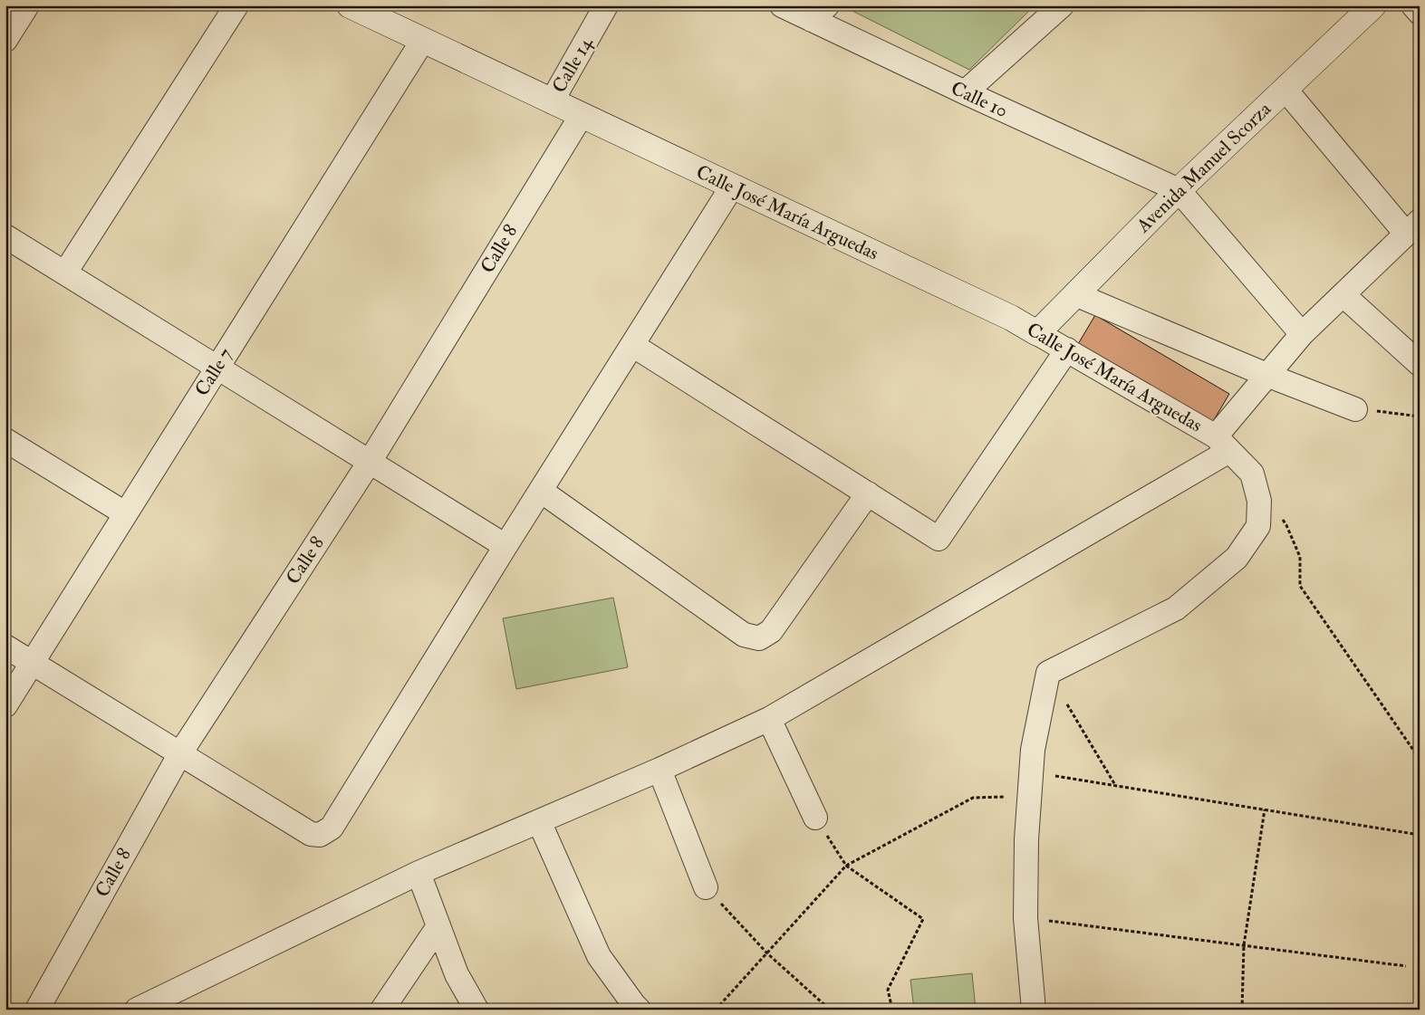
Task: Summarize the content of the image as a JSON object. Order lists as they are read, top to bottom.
{
  "streets": {
    "street": [
      "Calle 14",
      "Calle 10",
      "Avenida Manuel Scorza",
      "Calle José María Arguedas",
      "Calle 8",
      "Calle 7"
    ]
  },
  "crossings": [
    ["Calle 14", "Calle José María Arguedas"],
    ["Calle 10", "Avenida Manuel Scorza"],
    ["Avenida Manuel Scorza", "Calle José María Arguedas"],
    ["Calle José María Arguedas", "Calle 8"],
    ["Calle José María Arguedas", "Calle 7"]
  ]
}
